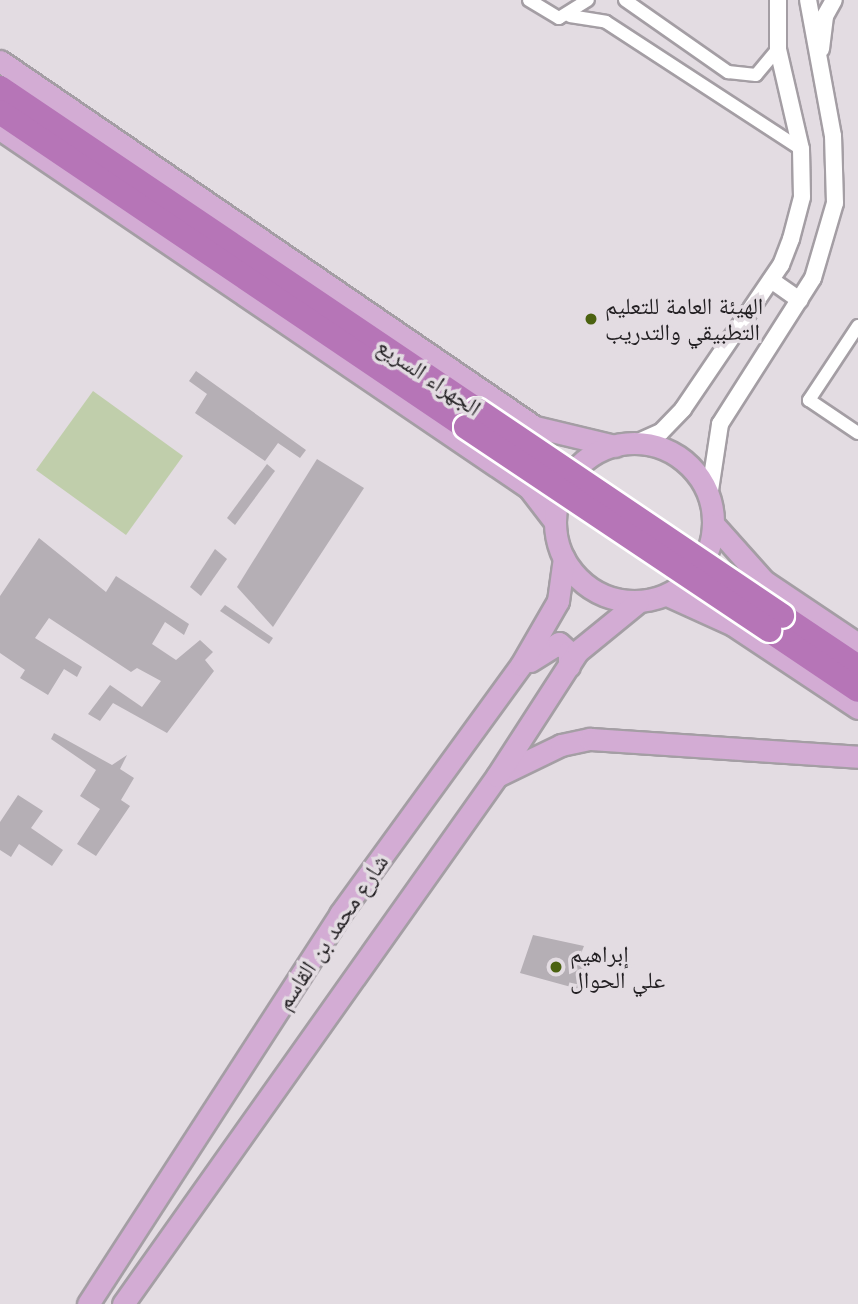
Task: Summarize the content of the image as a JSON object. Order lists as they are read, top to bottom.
{
  "streets": {
    "highway": ["الجهراء السريع"],
    "main road": ["شارع محمد بن القاسم"]
  },
  "crossings": [
    ["الجهراء السريع", "شارع محمد بن القاسم"]
  ],
  "places": ["الهيئة العامة للتعليم التطبيقي والتدريب", "إبراهيم علي الحوال"]
}
